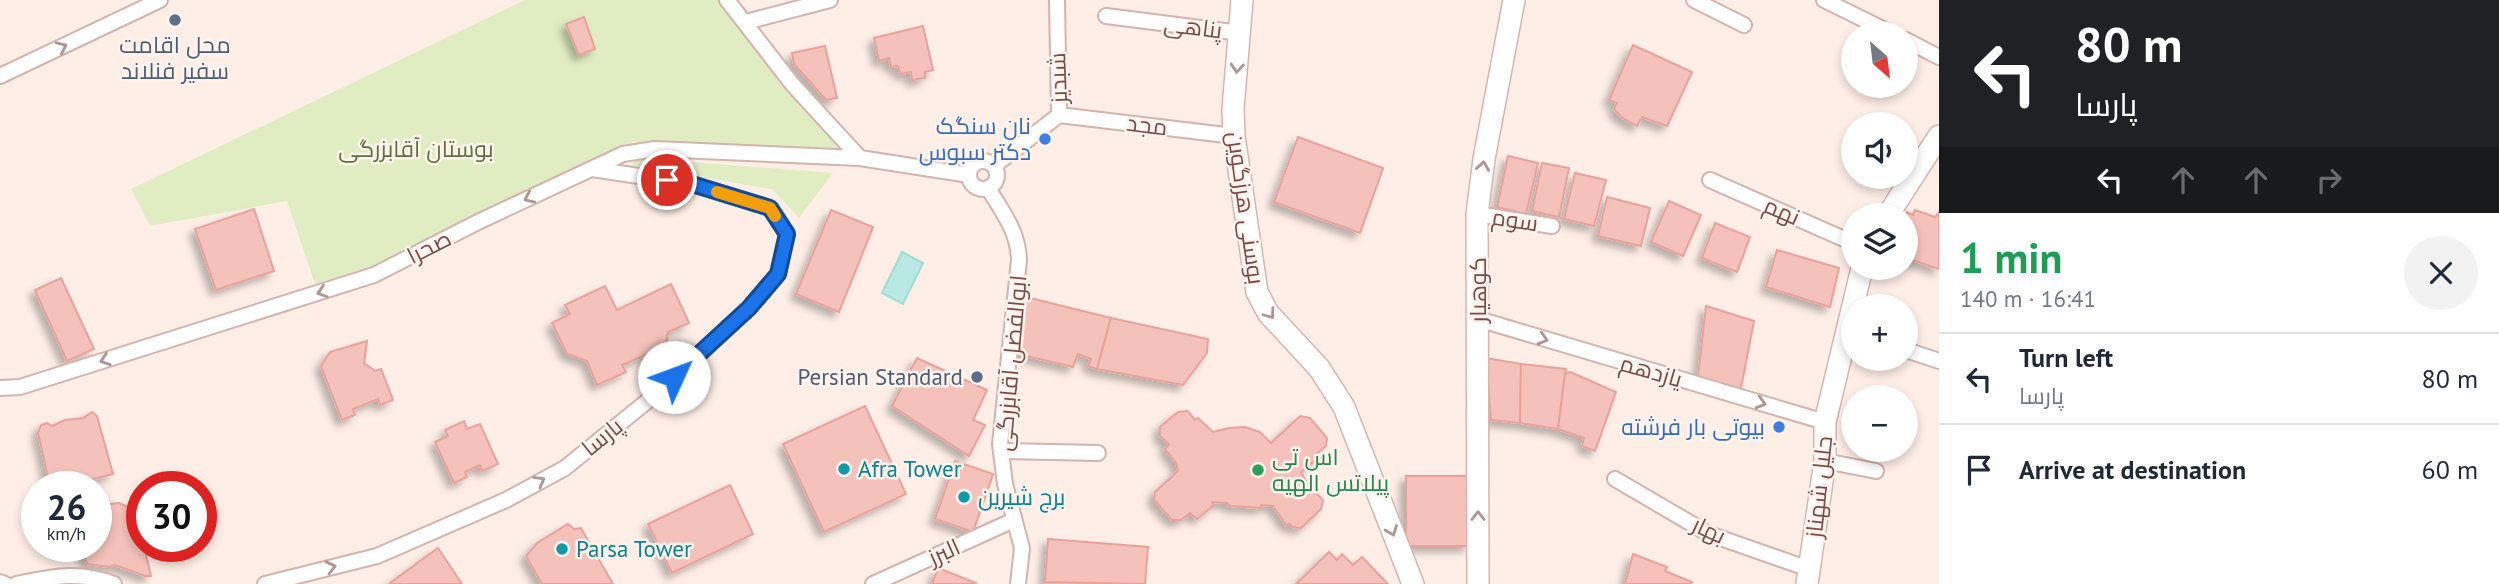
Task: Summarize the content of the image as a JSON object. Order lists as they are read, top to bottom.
{
  "streets": {
    "street": [
      "پناهی",
      "شبدیز",
      "مجد",
      "بوسنی هرزگوین",
      "نهم",
      "سوم",
      "صحرا",
      "کوهیار",
      "ابوالفضل آقابزرگی",
      "یازدهم",
      "پارسا",
      "جلیل شهناز",
      "بهار",
      "البرز"
    ]
  },
  "crossings": [
    ["پناهی", "بوسنی هرزگوین"],
    ["شبدیز", "مجد"],
    ["شبدیز", "ابوالفضل آقابزرگی"],
    ["مجد", "بوسنی هرزگوین"],
    ["سوم", "کوهیار"],
    ["صحرا", "پارسا"],
    ["کوهیار", "یازدهم"],
    ["ابوالفضل آقابزرگی", "البرز"],
    ["یازدهم", "جلیل شهناز"],
    ["جلیل شهناز", "بهار"]
  ],
  "one_way": [
    "بوسنی هرزگوین",
    "صحرا",
    "کوهیار",
    "یازدهم"
  ],
  "parks": ["بوستان آقابزرگی"],
  "places": [
    "محل اقامت سفیر فنلاند",
    "نان سنگک دکتر سبوس",
    "Persian Standard",
    "بیوتی بار فرشته",
    "Afra Tower",
    "اس تی پیلاتس الهیه",
    "برج شیرین",
    "Parsa Tower"
  ],
  "north": "bottom right",
  "page": {
    "turn": ["80 m", "پارسا"],
    "map_buttons": ["+", "−"],
    "heading": ["1 min", "140 m · 16:41"],
    "list": [
      {
        "name": "Turn left",
        "note": "پارسا",
        "value": "80 m"
      },
      {
        "name": "Arrive at destination",
        "value": "60 m"
      }
    ],
    "speed": "26 km/h",
    "limit": "30"
  }
}
